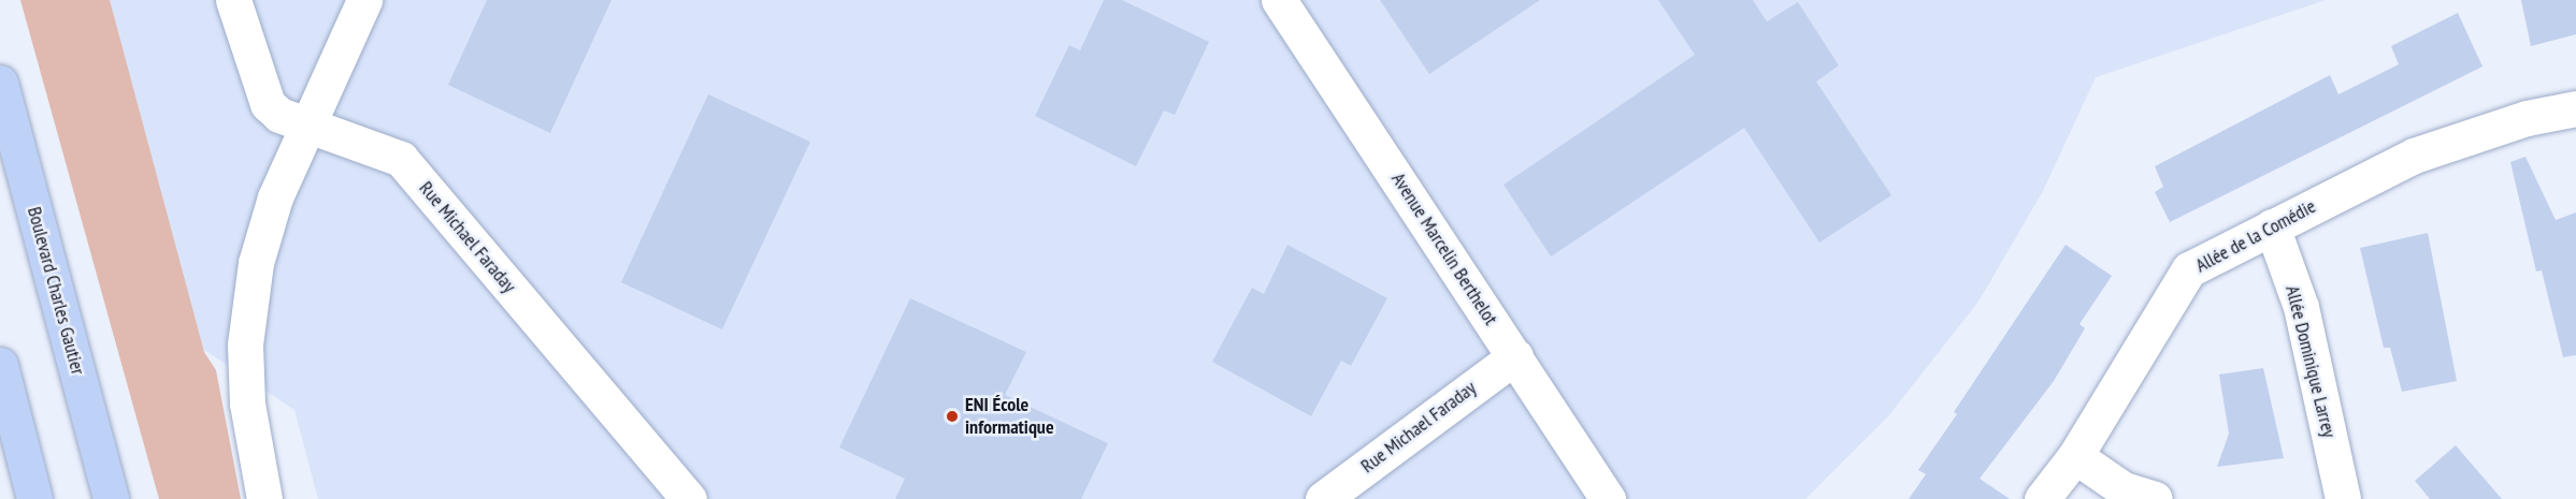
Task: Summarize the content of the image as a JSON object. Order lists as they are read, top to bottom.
{
  "streets": {
    "main road": ["Boulevard Charles Gautier"],
    "street": [
      "Allée de la Comédie",
      "Rue Michael Faraday",
      "Avenue Marcelin Berthelot",
      "Allée Dominique Larrey"
    ]
  },
  "crossings": [
    ["Allée de la Comédie", "Allée Dominique Larrey"],
    ["Rue Michael Faraday", "Avenue Marcelin Berthelot"]
  ],
  "places": ["ENI École informatique"]
}
